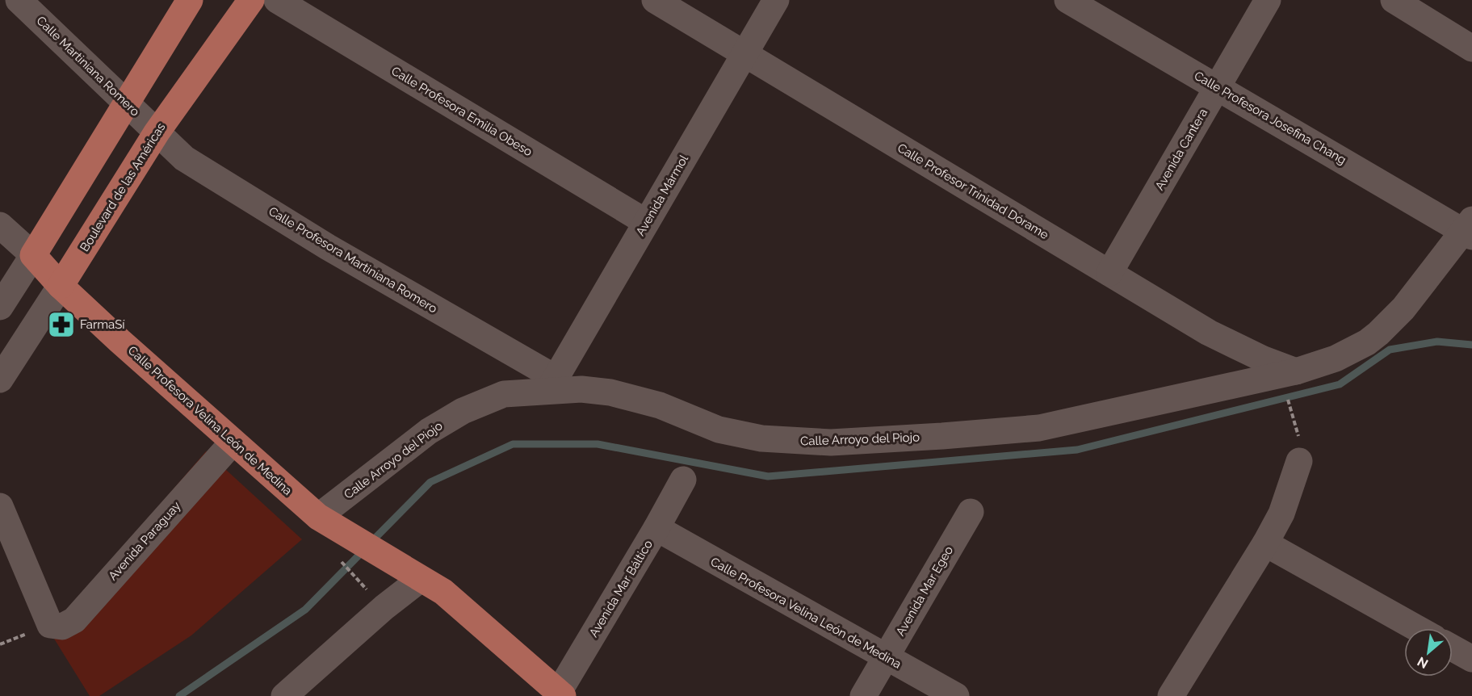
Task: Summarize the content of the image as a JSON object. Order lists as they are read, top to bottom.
{
  "streets": {
    "main road": ["Boulevard de las Américas", "Calle Profesora Velina León de Medina"],
    "street": [
      "Calle Martiniana Romero",
      "Calle Profesora Emilia Obeso",
      "Calle Profesora Josefina Chang",
      "Avenida Cantera",
      "Calle Profesor Trinidad Dórame",
      "Avenida Mármol",
      "Calle Profesora Martiniana Romero",
      "Calle Arroyo del Piojo",
      "Avenida Paraguay",
      "Avenida Mar Báltico",
      "Avenida Mar Egeo"
    ]
  },
  "crossings": [
    ["Calle Martiniana Romero", "Boulevard de las Américas"],
    ["Calle Martiniana Romero", "Calle Profesora Martiniana Romero"],
    ["Calle Profesora Emilia Obeso", "Avenida Mármol"],
    ["Calle Profesora Josefina Chang", "Avenida Cantera"],
    ["Calle Profesora Josefina Chang", "Calle Arroyo del Piojo"],
    ["Avenida Cantera", "Calle Profesor Trinidad Dórame"],
    ["Boulevard de las Américas", "Calle Profesora Martiniana Romero"],
    ["Boulevard de las Américas", "Calle Profesora Velina León de Medina"],
    ["Calle Profesor Trinidad Dórame", "Avenida Mármol"],
    ["Calle Profesor Trinidad Dórame", "Calle Arroyo del Piojo"],
    ["Avenida Mármol", "Calle Profesora Martiniana Romero"],
    ["Avenida Mármol", "Calle Arroyo del Piojo"],
    ["Calle Profesora Martiniana Romero", "Calle Arroyo del Piojo"],
    ["Calle Profesora Velina León de Medina", "Calle Arroyo del Piojo"],
    ["Calle Profesora Velina León de Medina", "Avenida Paraguay"],
    ["Calle Profesora Velina León de Medina", "Avenida Mar Báltico"],
    ["Calle Profesora Velina León de Medina", "Avenida Mar Egeo"]
  ],
  "places": {
    "pharmacy": ["FarmaSí"]
  },
  "north": "bottom left"
}
